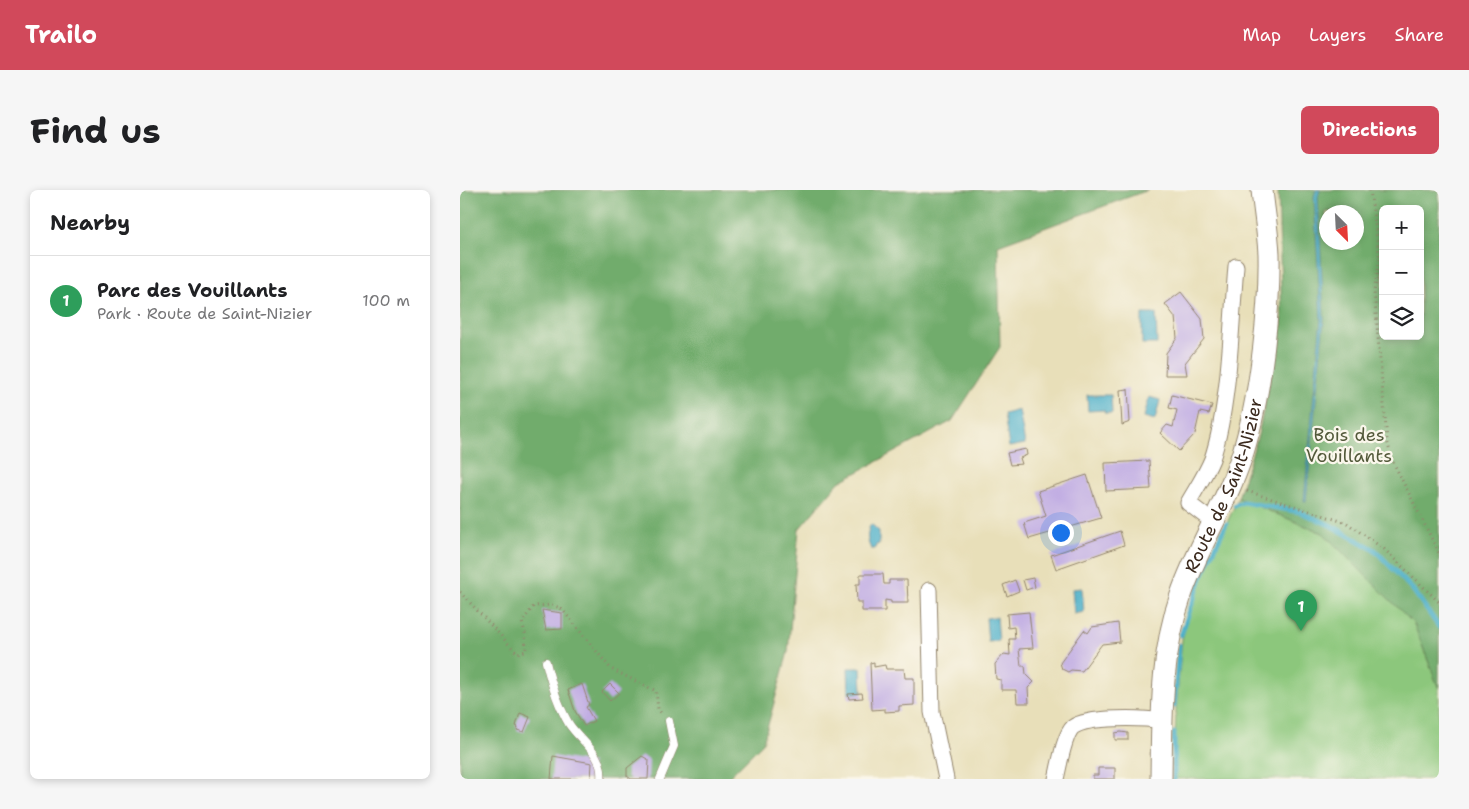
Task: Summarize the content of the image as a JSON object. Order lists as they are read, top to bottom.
{
  "streets": {
    "main road": ["Route de Saint-Nizier"]
  },
  "parks": ["Bois des Vouillants"],
  "north": "bottom right",
  "page": {
    "header": "Trailo",
    "nav": ["Map", "Layers", "Share"],
    "buttons": "Directions",
    "title": "Find us",
    "heading": "Nearby",
    "map_buttons": ["+", "−"],
    "list": [
      {
        "mark": "1",
        "name": "Parc des Vouillants",
        "note": "Park · Route de Saint-Nizier",
        "value": "100 m"
      }
    ],
    "pins": "1"
  }
}
